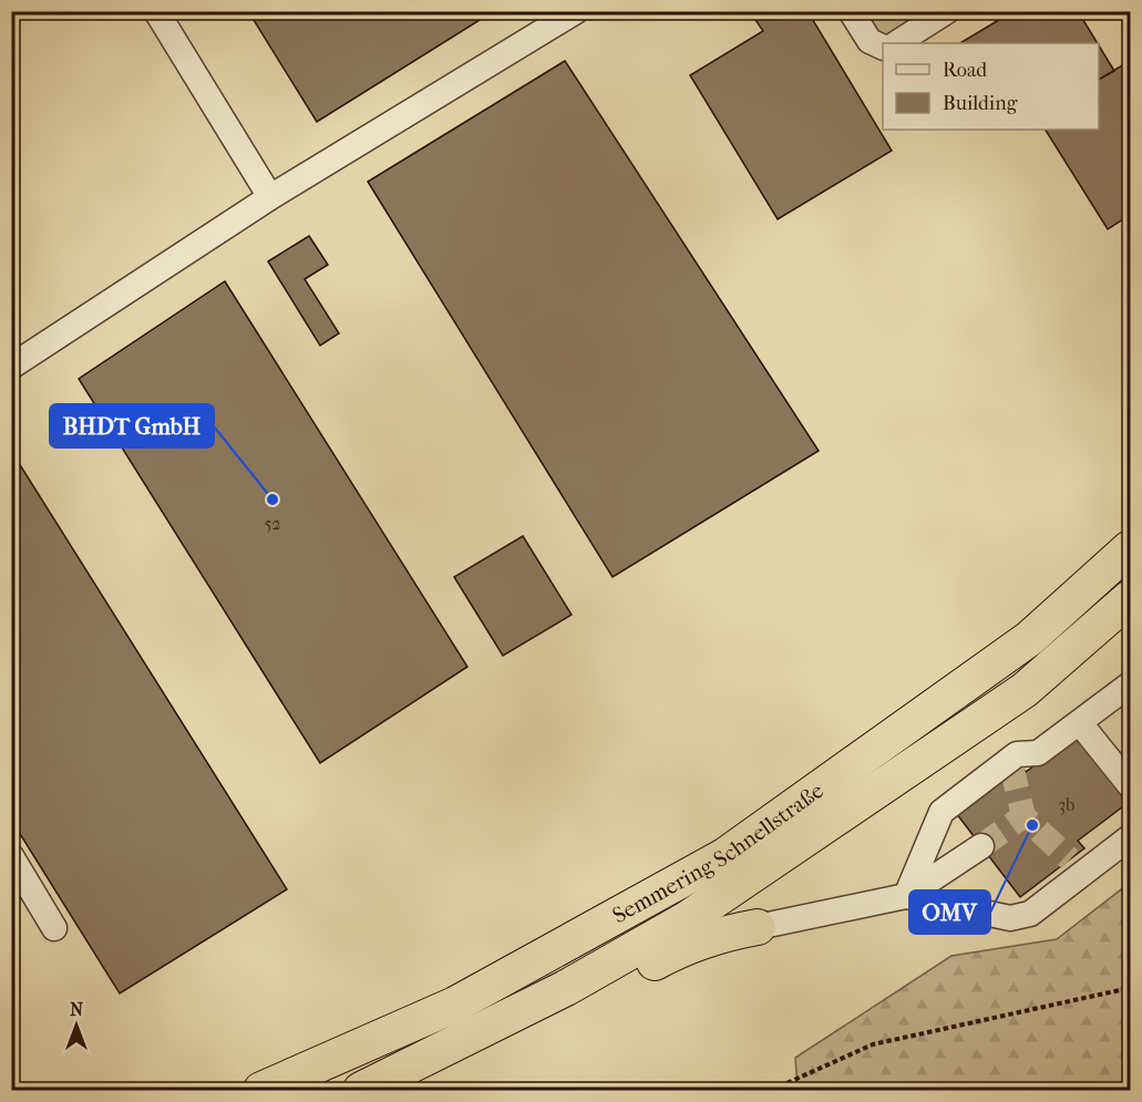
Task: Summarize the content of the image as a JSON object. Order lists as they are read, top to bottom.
{
  "streets": {
    "highway": ["Semmering Schnellstraße"]
  },
  "places": ["BHDT GmbH", "OMV"],
  "house_numbers": ["52", "3b"],
  "legend": ["Road", "Building"],
  "north": "top"
}
